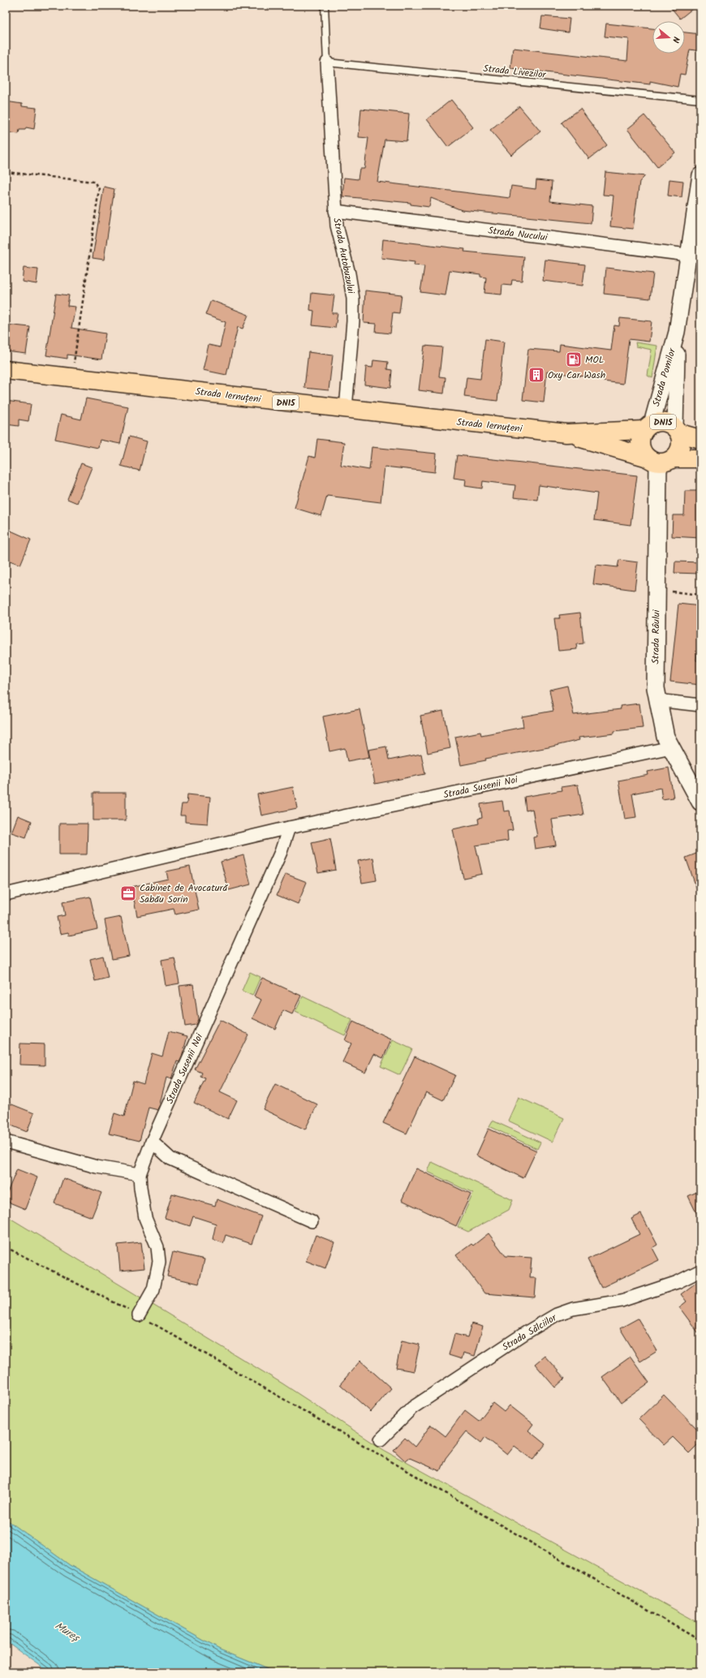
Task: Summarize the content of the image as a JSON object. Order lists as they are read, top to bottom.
{
  "streets": {
    "main road": ["Strada Iernuțeni", "DN15", "Strada Râului"],
    "street": [
      "Strada Nucului",
      "Strada Autobuzului",
      "Strada Pomilor",
      "Strada Susenii Noi",
      "Strada Sălciilor"
    ],
    "lane": ["Strada Livezilor"]
  },
  "crossings": [
    ["Strada Livezilor", "Strada Autobuzului"],
    ["Strada Nucului", "Strada Autobuzului"],
    ["Strada Nucului", "Strada Pomilor"],
    ["Strada Autobuzului", "Strada Iernuțeni"],
    ["Strada Pomilor", "Strada Iernuțeni"],
    ["Strada Pomilor", "DN15"],
    ["Strada Pomilor", "Strada Râului"],
    ["Strada Iernuțeni", "DN15"],
    ["Strada Iernuțeni", "Strada Râului"],
    ["DN15", "Strada Râului"],
    ["Strada Râului", "Strada Susenii Noi"]
  ],
  "water": ["Mureș"],
  "places": {
    "fuel station": ["MOL"],
    "building": ["Oxy Car Wash"],
    "office": ["Cabinet de Avocatură Sabău Sorin"]
  },
  "north": "right"
}
